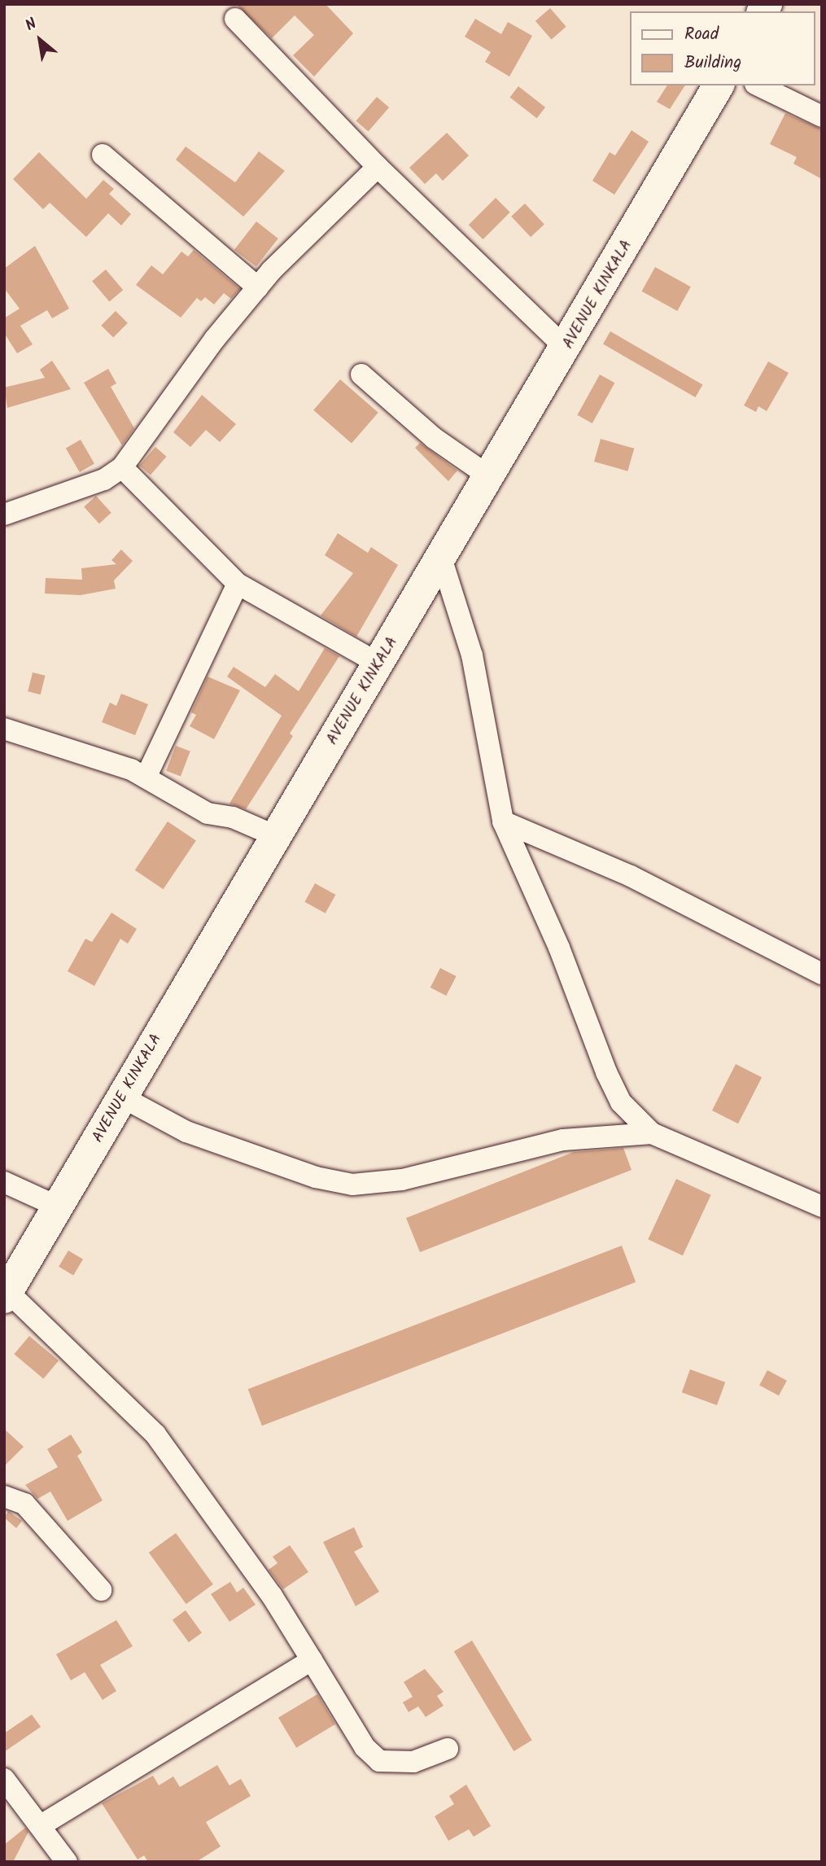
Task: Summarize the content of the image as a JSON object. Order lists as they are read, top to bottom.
{
  "streets": {
    "main road": ["AVENUE KINKALA"]
  },
  "legend": ["Road", "Building"],
  "north": "top left"
}
